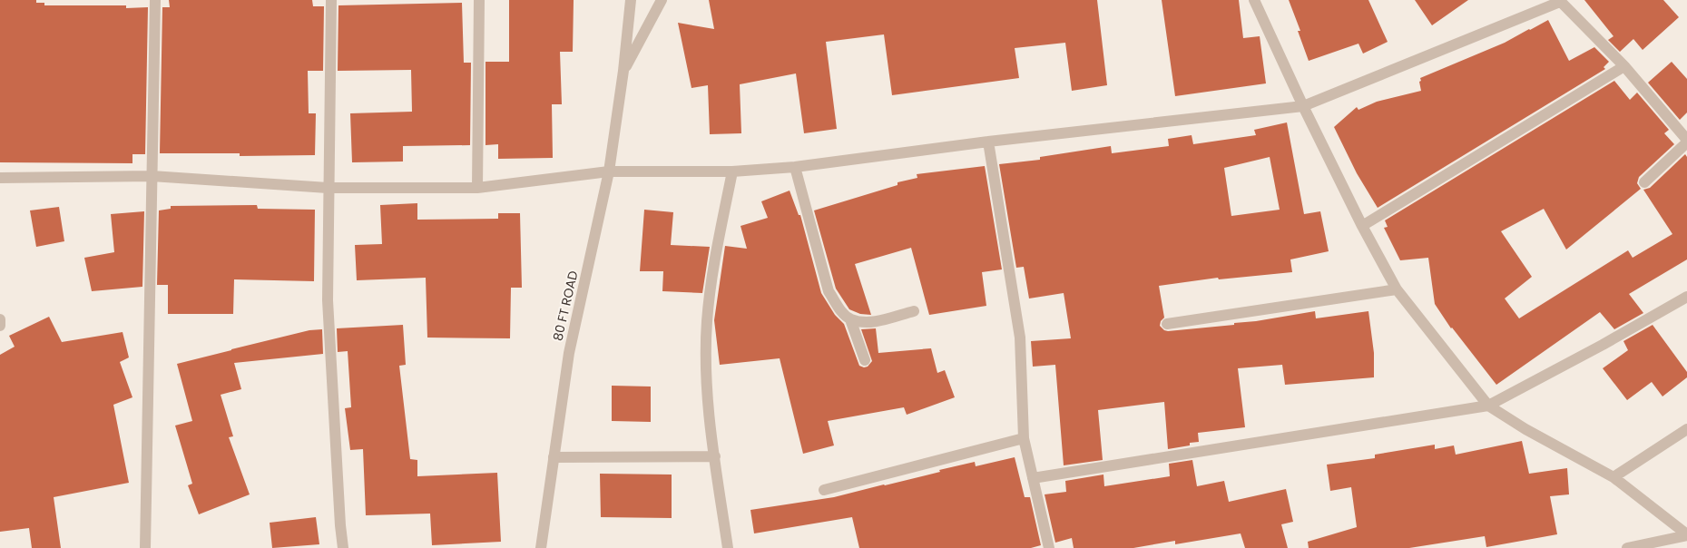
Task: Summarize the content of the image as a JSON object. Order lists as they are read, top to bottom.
{
  "streets": {
    "street": ["80 FT ROAD"]
  }
}
